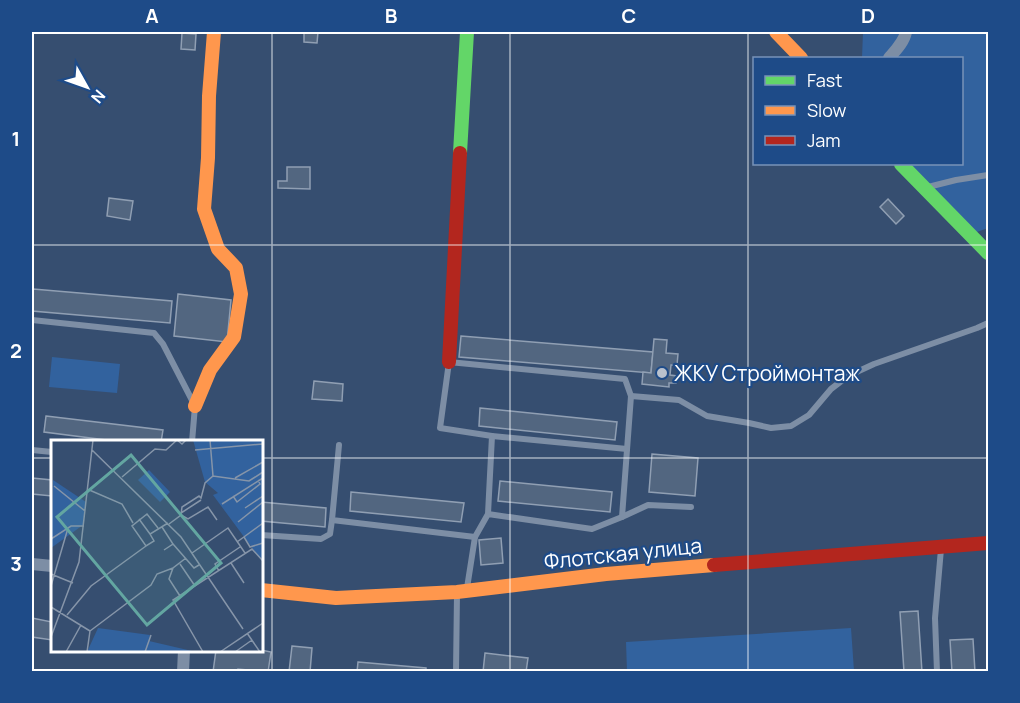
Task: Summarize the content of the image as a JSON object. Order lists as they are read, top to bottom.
{
  "streets": {
    "street": ["Флотская улица"]
  },
  "places": ["ЖКУ Строймонтаж"],
  "legend": ["Fast", "Slow", "Jam"],
  "north": "bottom right",
  "grid": {
    "columns": [
      "A",
      "B",
      "C",
      "D"
    ],
    "rows": ["1", "2", "3"]
  }
}
